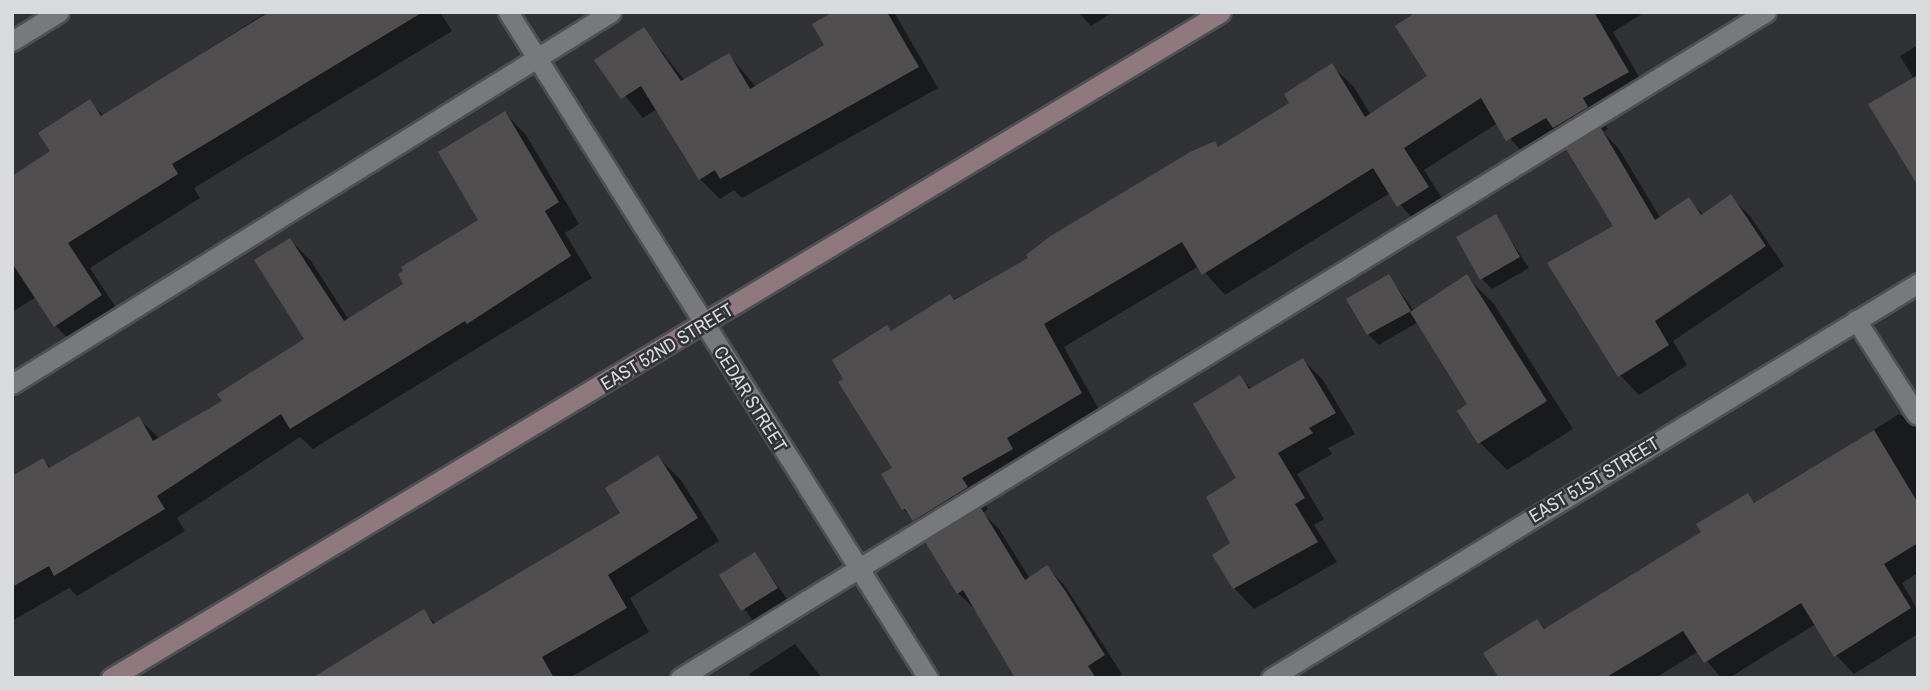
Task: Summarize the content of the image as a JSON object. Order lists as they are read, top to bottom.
{
  "streets": {
    "main road": ["EAST 52ND STREET"],
    "street": ["CEDAR STREET", "EAST 51ST STREET"]
  },
  "crossings": [
    ["EAST 52ND STREET", "CEDAR STREET"]
  ]
}
